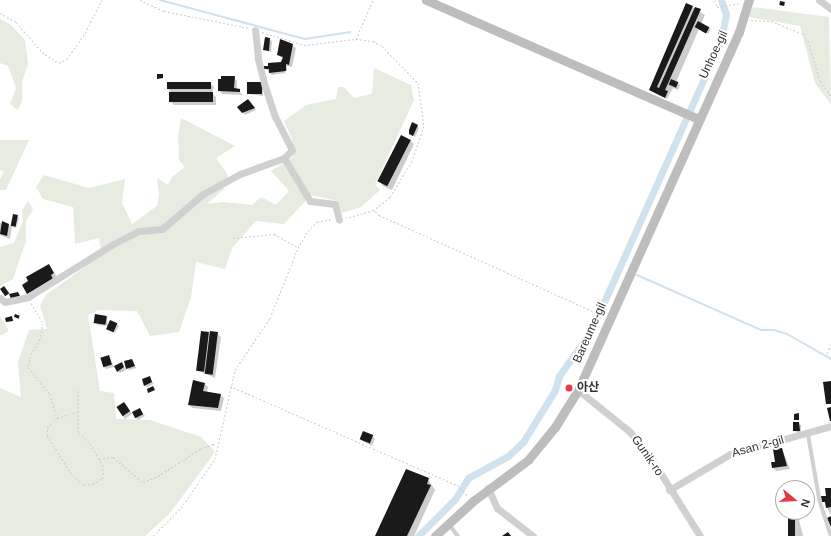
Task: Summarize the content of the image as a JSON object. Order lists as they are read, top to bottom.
{
  "streets": {
    "street": [
      "Unhoe-gil",
      "Bareume-gil",
      "Asan 2-gil",
      "Gunik-ro"
    ]
  },
  "crossings": [
    ["Unhoe-gil", "Bareume-gil"],
    ["Bareume-gil", "Gunik-ro"],
    ["Asan 2-gil", "Gunik-ro"]
  ],
  "places": ["아산"],
  "north": "right"
}
